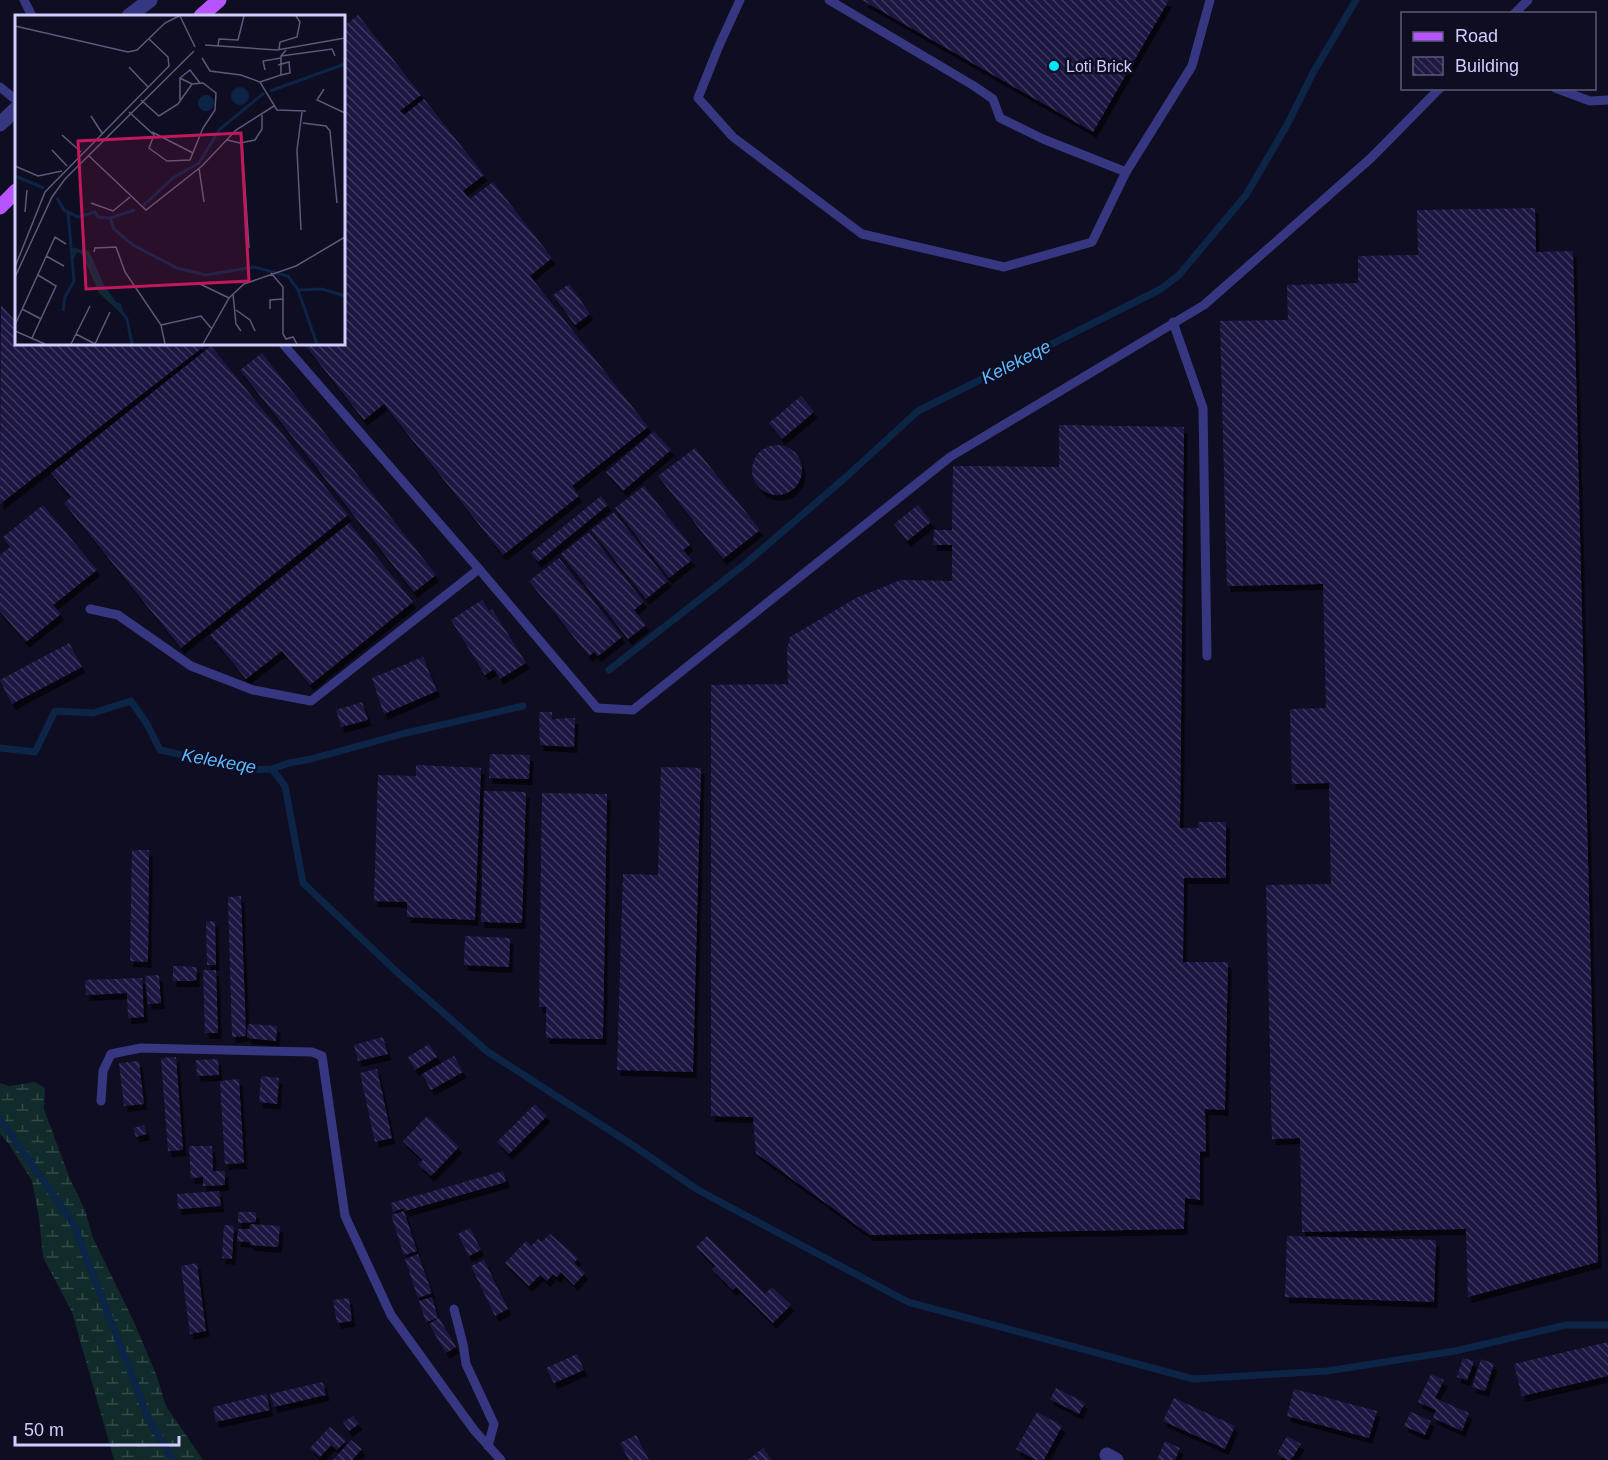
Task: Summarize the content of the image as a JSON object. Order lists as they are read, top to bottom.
{
  "water": ["Kelekeqe"],
  "places": ["Loti Brick"],
  "legend": ["Road", "Building"],
  "scale_bar": "50 m"
}
